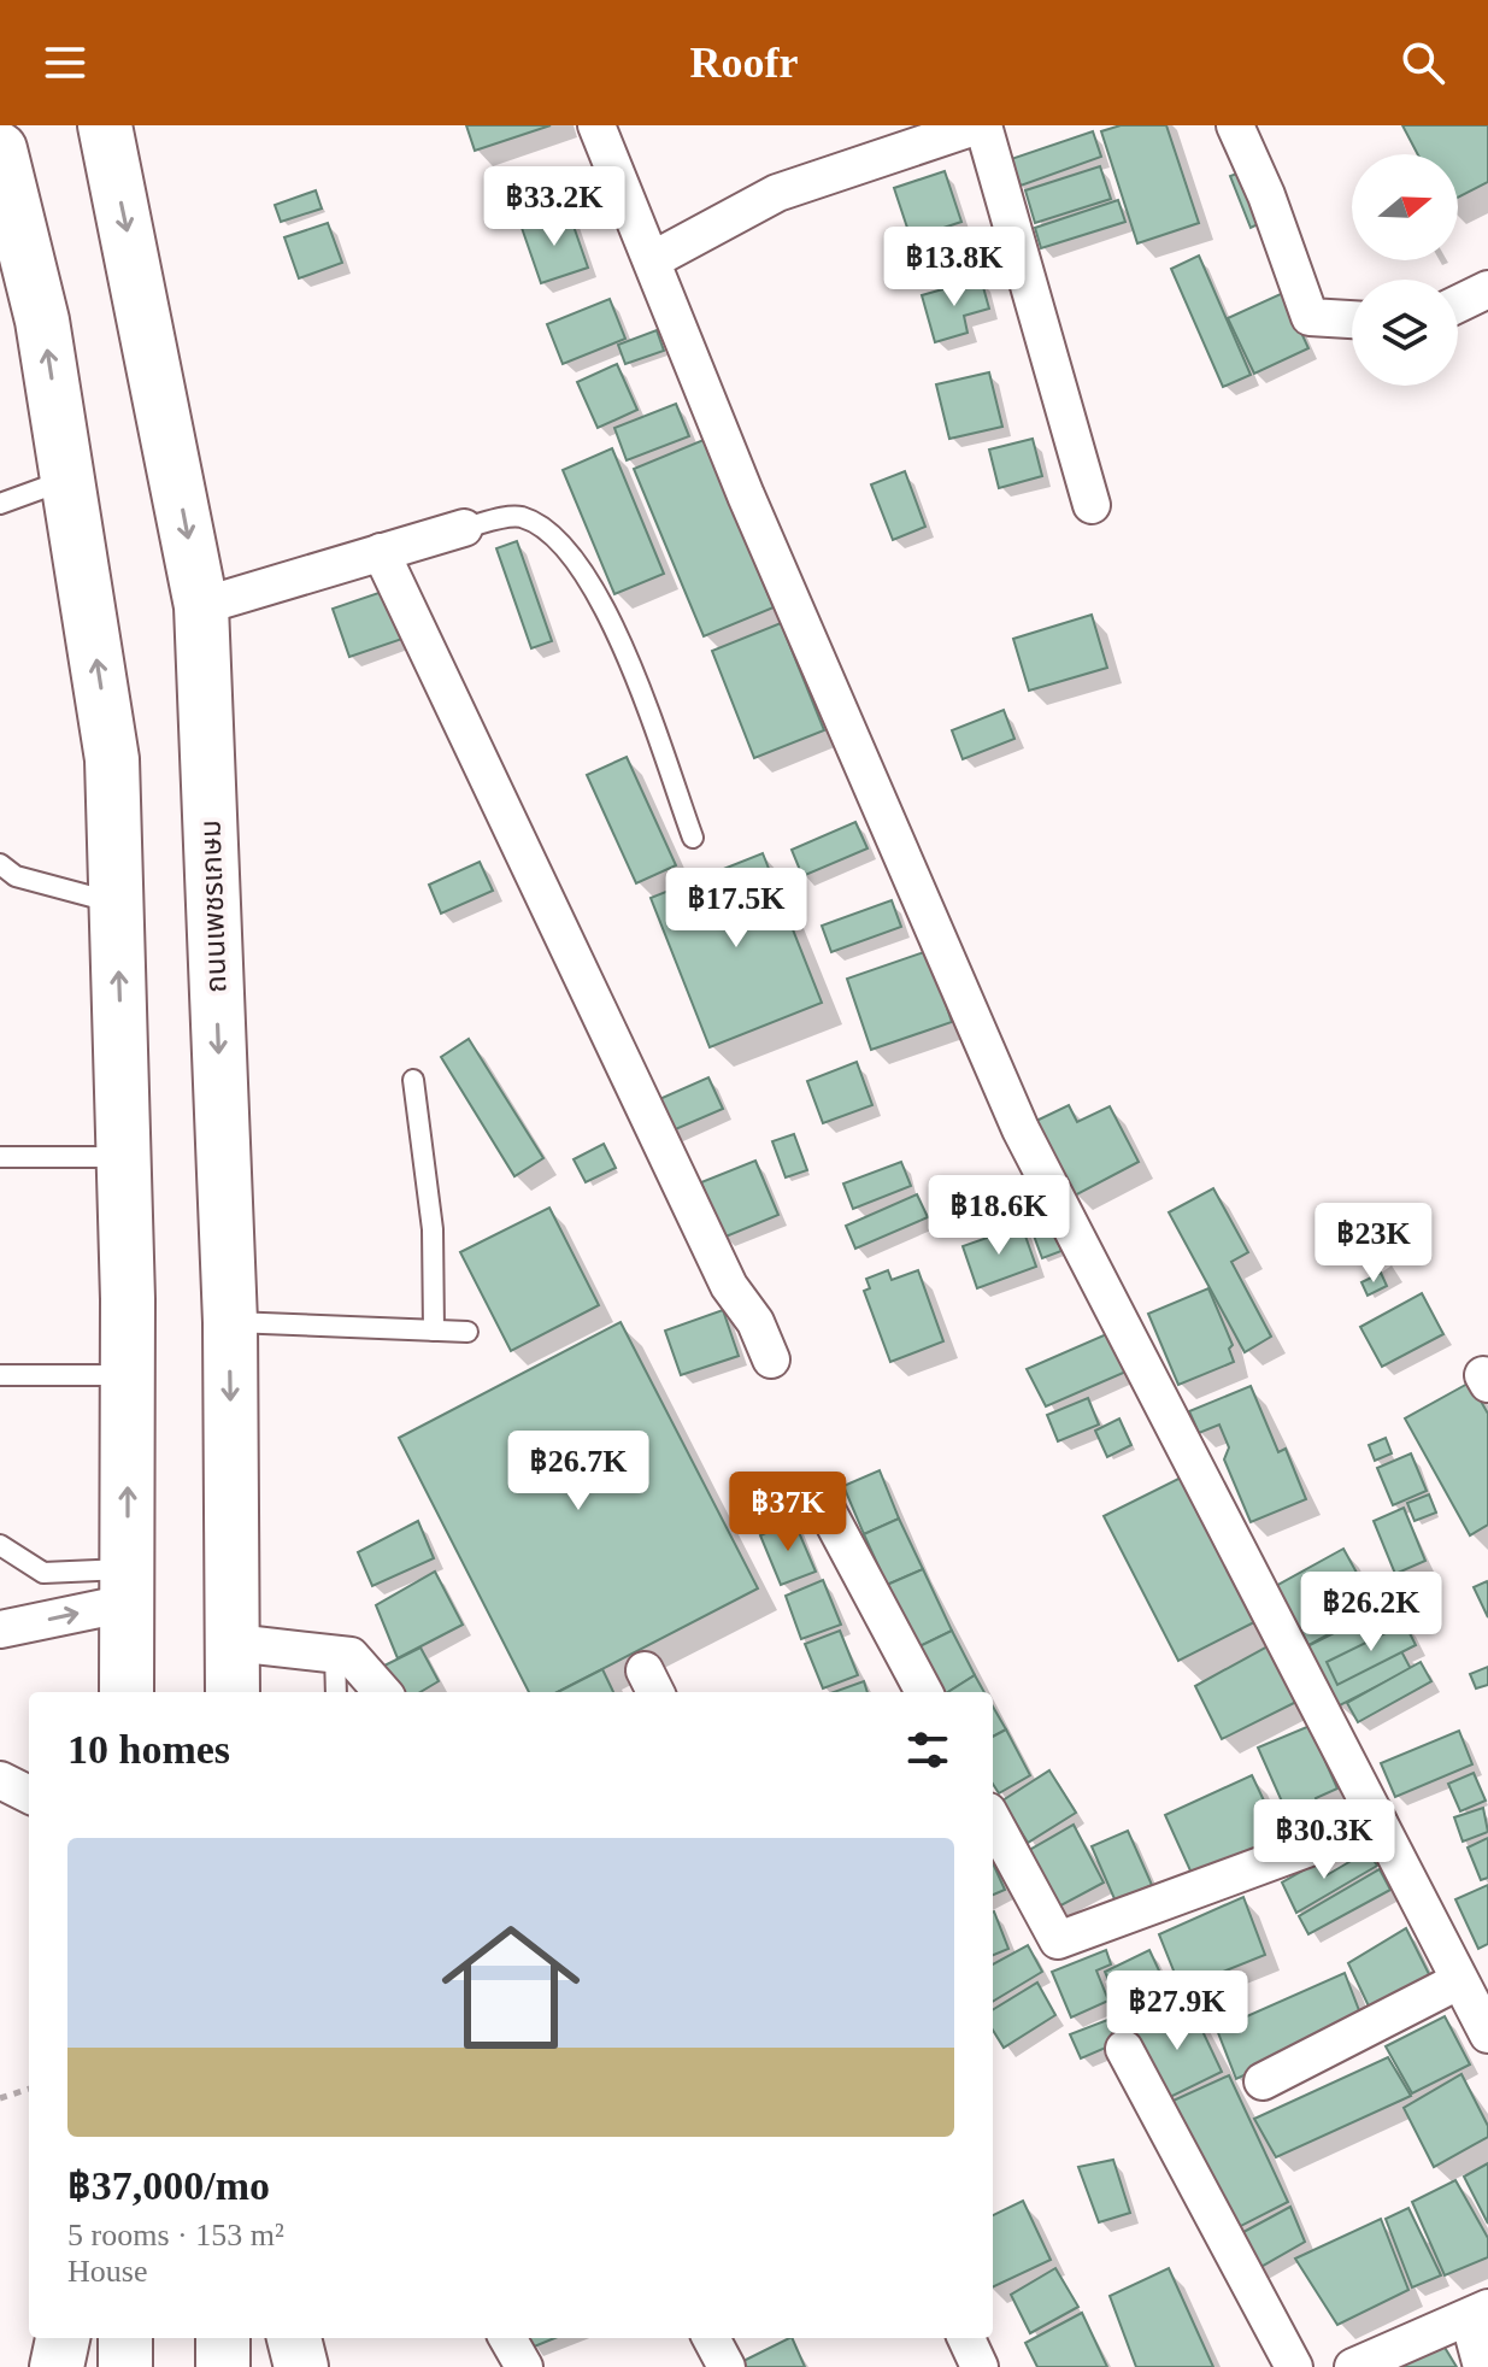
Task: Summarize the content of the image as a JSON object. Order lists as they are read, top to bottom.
{
  "streets": {
    "highway": ["ถนนเพชรเกษม"]
  },
  "north": "right",
  "page": {
    "header": "Roofr",
    "price": [
      "฿33.2K",
      "฿13.8K",
      "฿17.5K",
      "฿18.6K",
      "฿23K",
      "฿26.7K",
      "฿37K",
      "฿26.2K",
      "฿30.3K",
      "฿27.9K"
    ],
    "heading": "10 homes",
    "list": [
      {
        "name": "฿37,000/mo",
        "note": "5 rooms · 153 m² · House"
      }
    ]
  }
}
